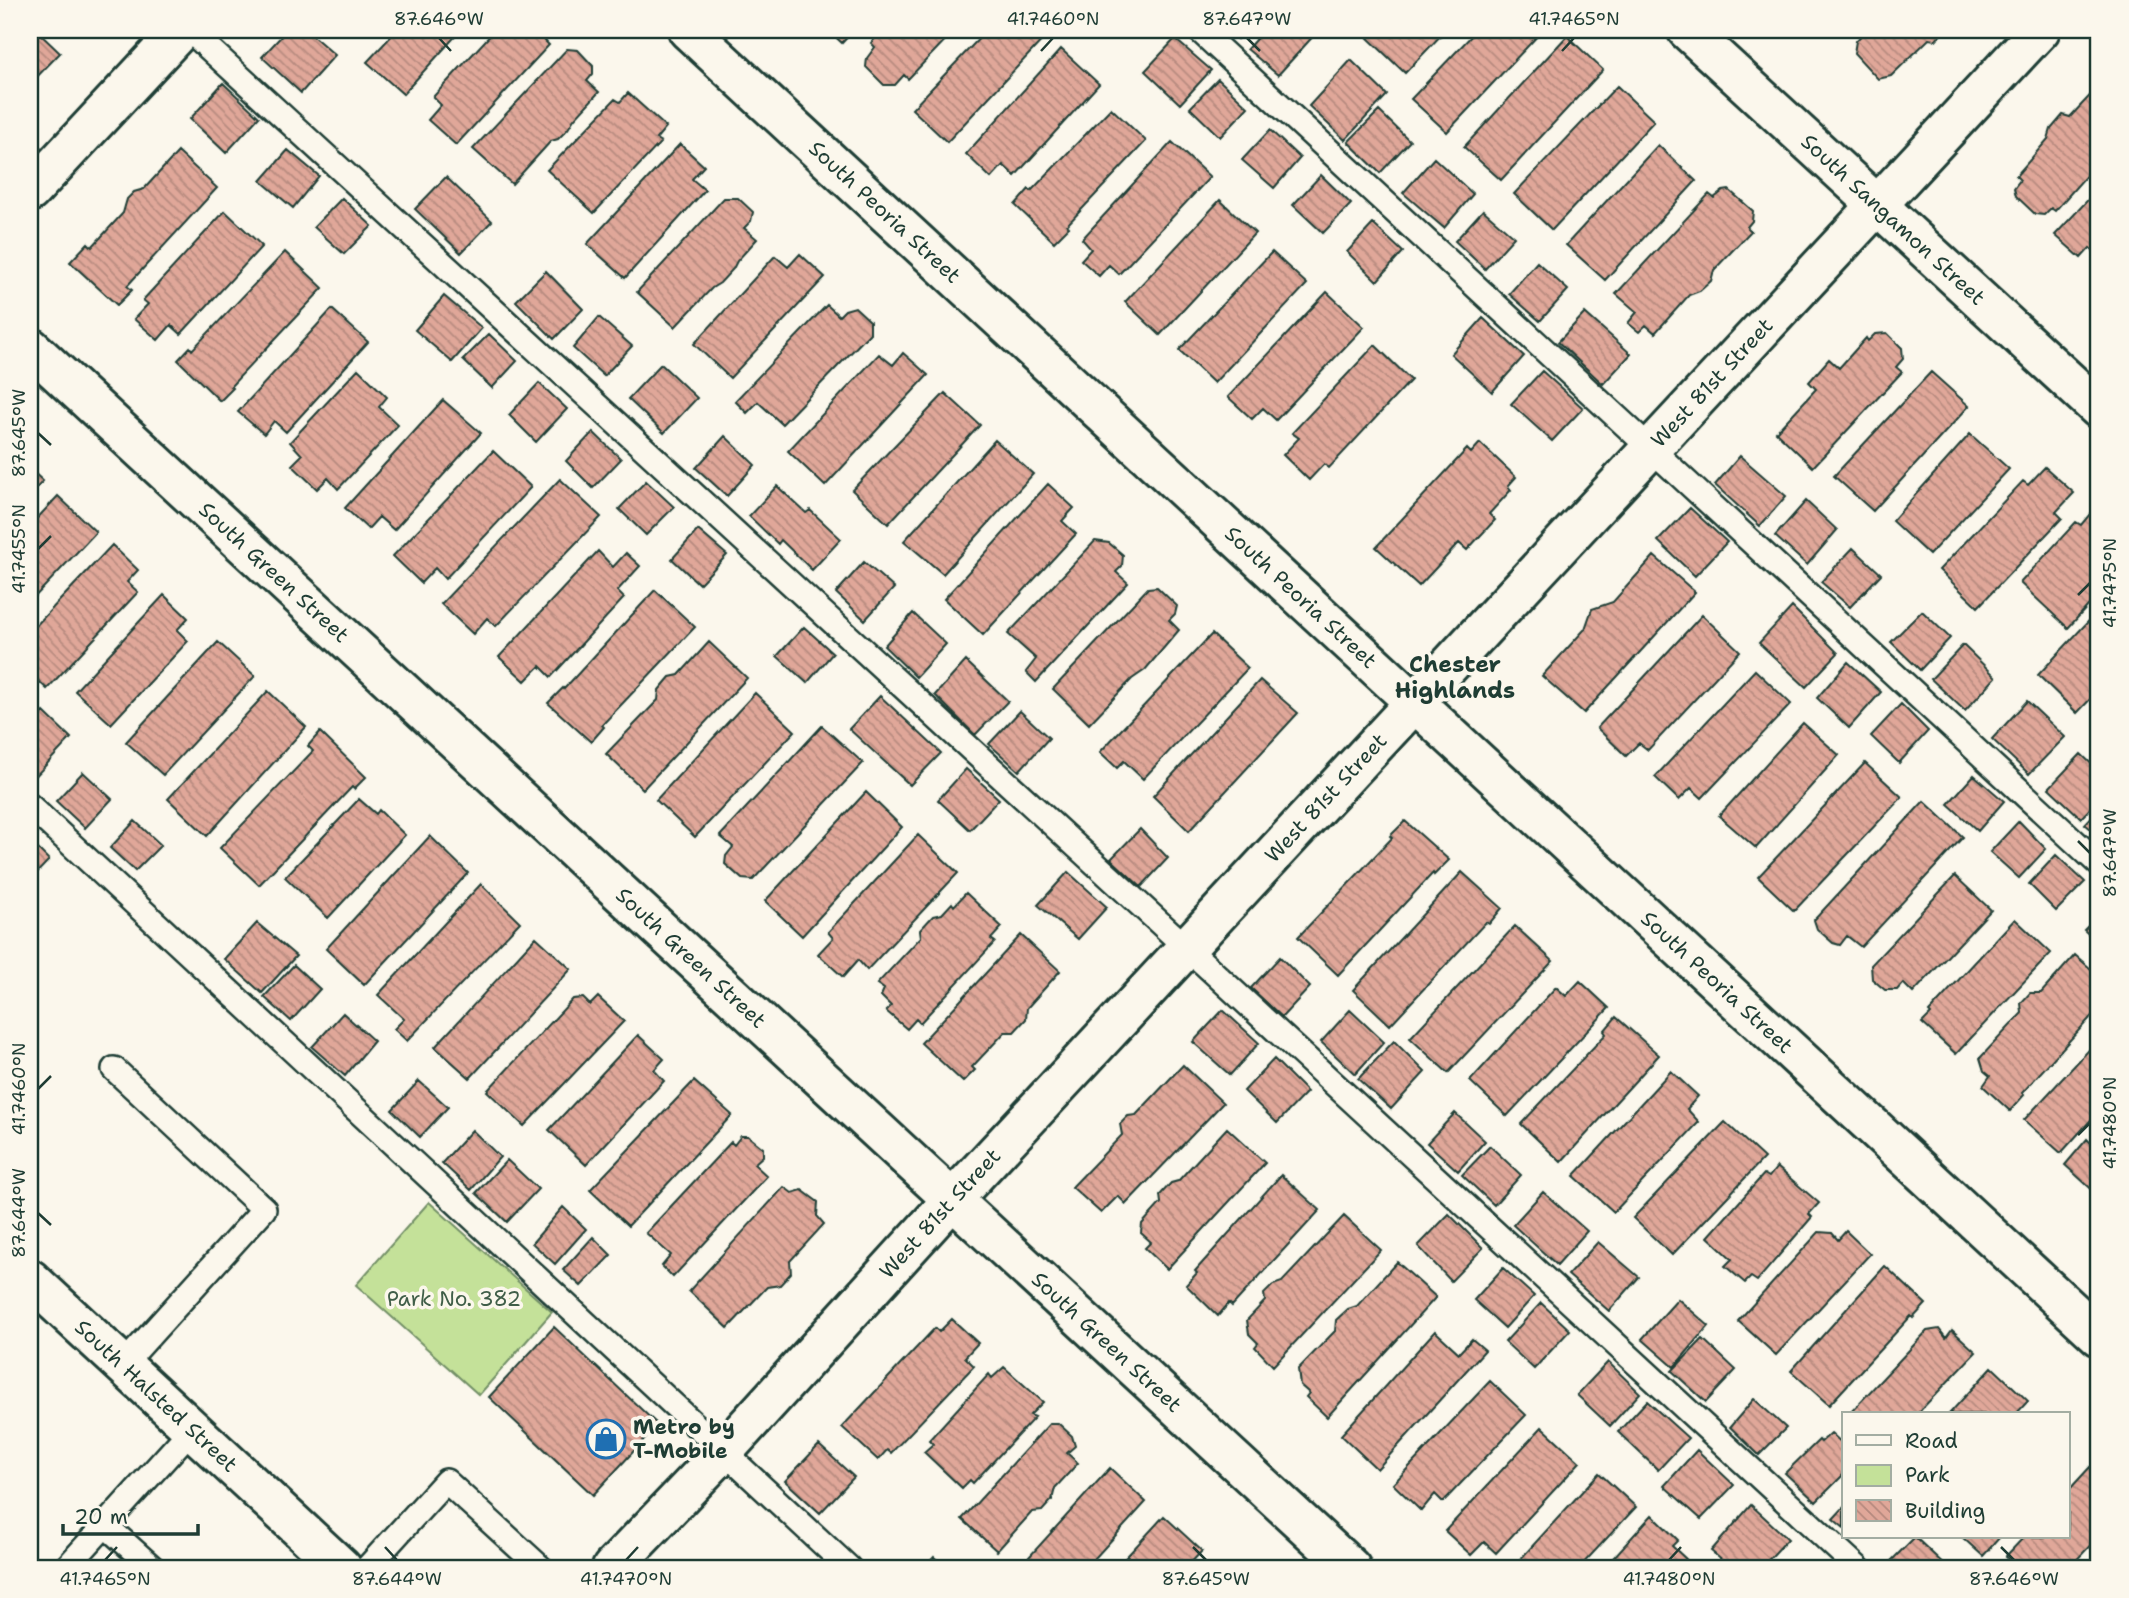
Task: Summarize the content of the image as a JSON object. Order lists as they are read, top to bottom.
{
  "streets": {
    "street": [
      "South Peoria Street",
      "South Sangamon Street",
      "West 81st Street",
      "South Green Street",
      "South Halsted Street"
    ]
  },
  "crossings": [
    ["South Peoria Street", "West 81st Street"],
    ["South Sangamon Street", "West 81st Street"],
    ["West 81st Street", "South Green Street"]
  ],
  "districts": ["Chester Highlands"],
  "parks": ["Park No. 382"],
  "places": {
    "shop": ["Metro by T-Mobile"]
  },
  "legend": ["Road", "Park", "Building"],
  "scale_bar": "20 m",
  "coordinates": [
    "87.646°W",
    "41.7460°N",
    "87.647°W",
    "41.7465°N",
    "87.645°W",
    "41.7455°N",
    "41.7475°N",
    "41.7480°N",
    "87.644°W",
    "41.7470°N"
  ]
}
